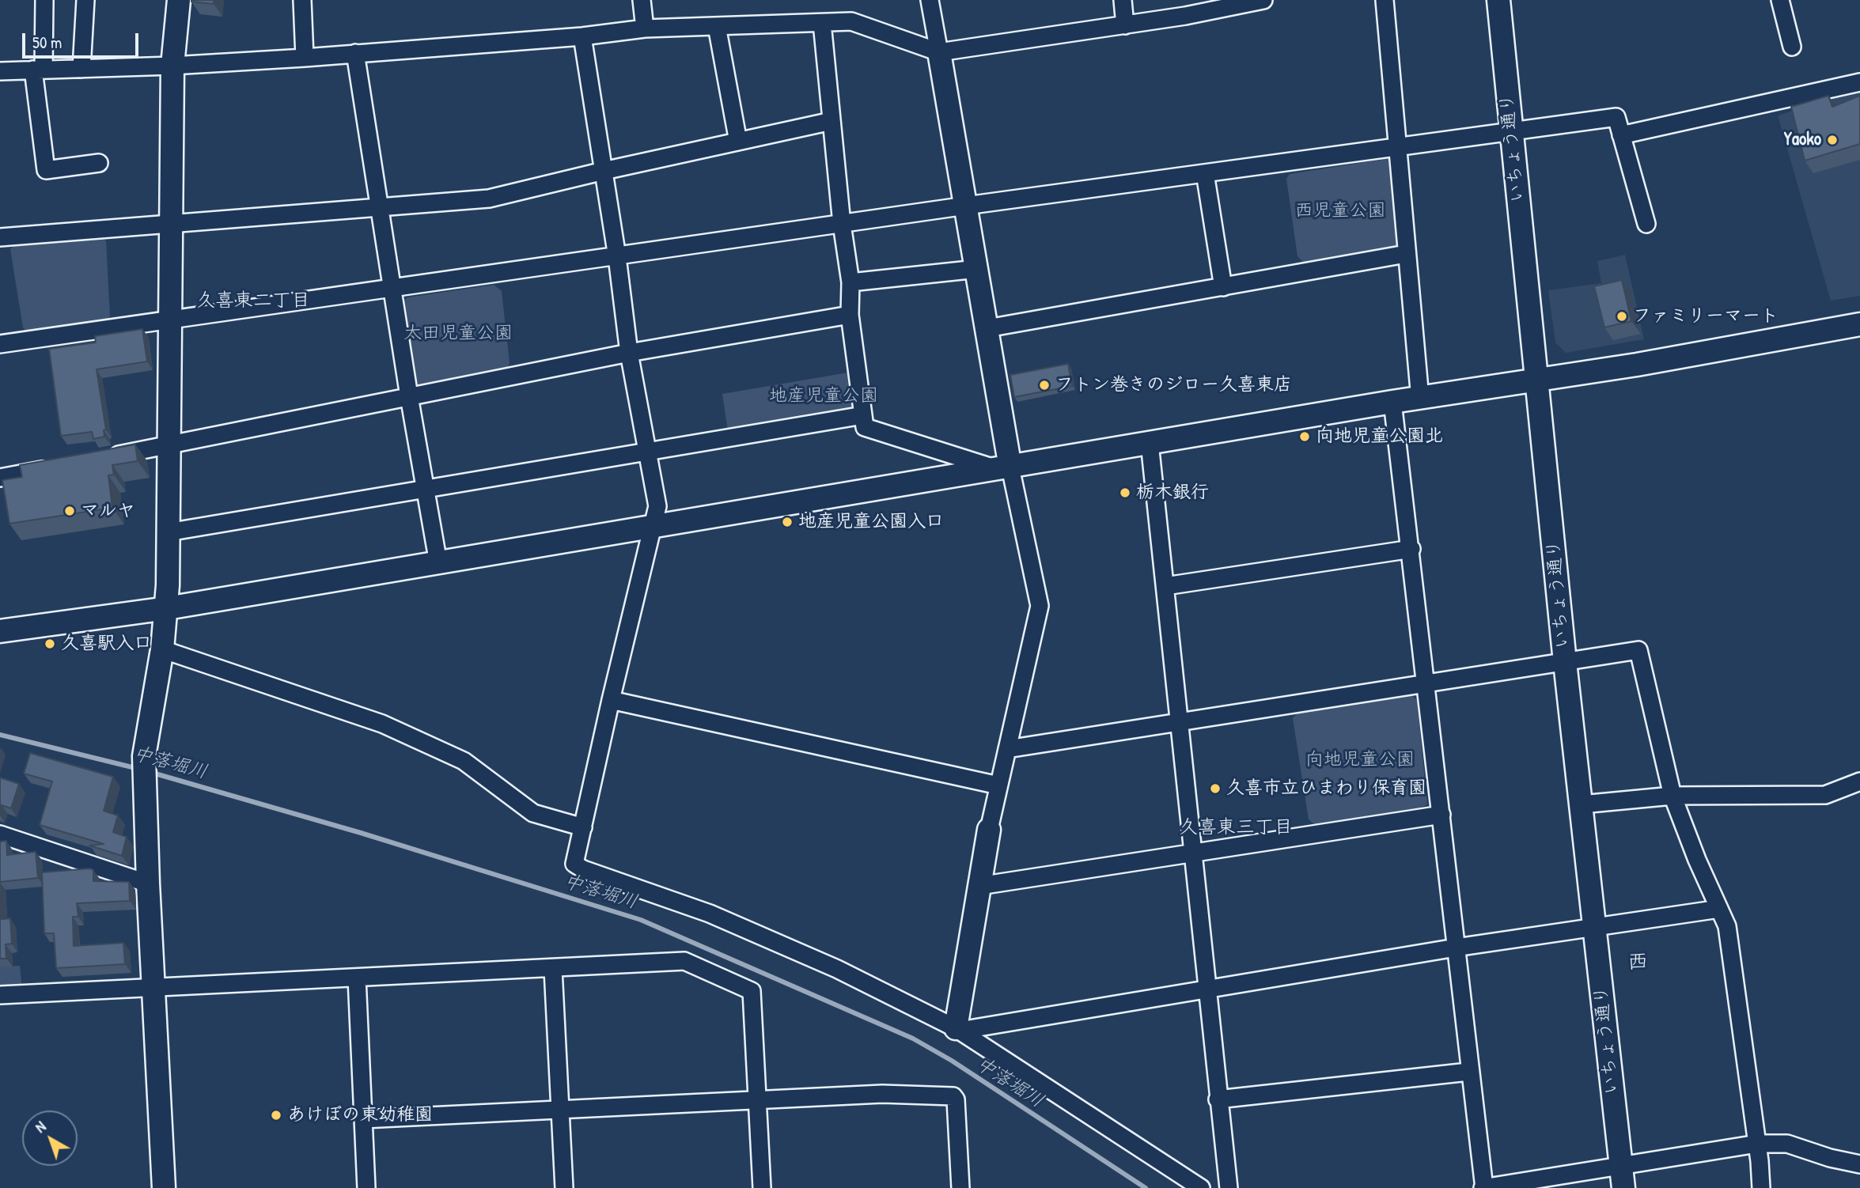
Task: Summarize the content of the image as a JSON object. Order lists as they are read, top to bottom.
{
  "streets": {
    "street": ["いちょう通り"]
  },
  "districts": ["久喜東二丁目", "久喜東三丁目", "西"],
  "water": ["中落堀川"],
  "parks": [
    "西児童公園",
    "太田児童公園",
    "地産児童公園",
    "向地児童公園"
  ],
  "places": [
    "Yaoko",
    "ファミリーマート",
    "フトン巻きのジロー久喜東店",
    "向地児童公園北",
    "栃木銀行",
    "マルヤ",
    "地産児童公園入口",
    "久喜駅入口",
    "久喜市立ひまわり保育園",
    "あけぼの東幼稚園"
  ],
  "scale_bar": "50 m",
  "north": "top left"
}
